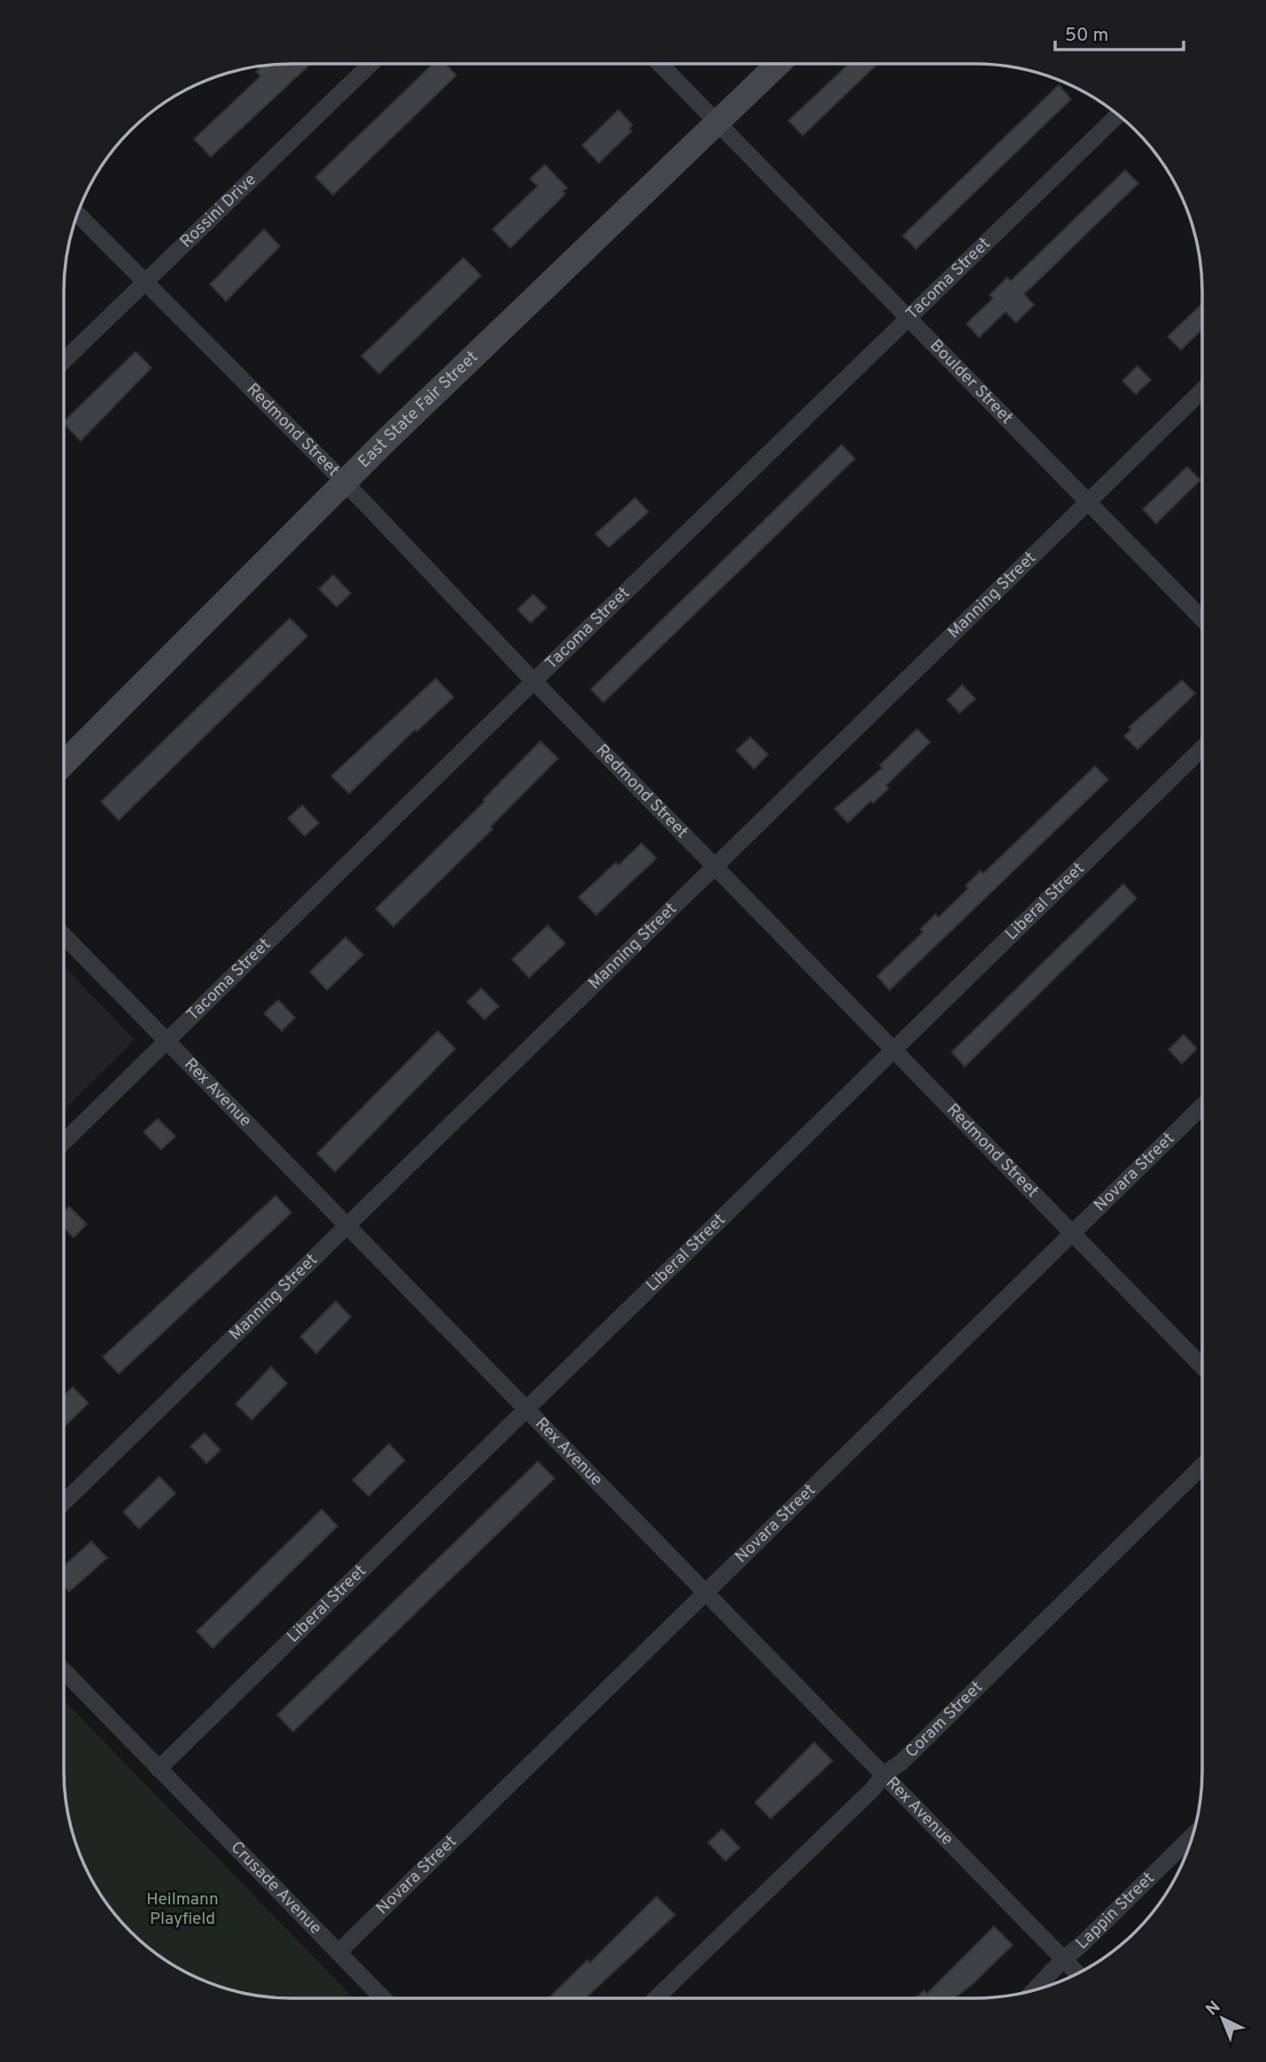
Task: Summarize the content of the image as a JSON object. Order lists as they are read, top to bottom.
{
  "streets": {
    "street": [
      "Rossini Drive",
      "Tacoma Street",
      "Boulder Street",
      "East State Fair Street",
      "Redmond Street",
      "Manning Street",
      "Liberal Street",
      "Rex Avenue",
      "Novara Street",
      "Coram Street",
      "Crusade Avenue",
      "Lappin Street"
    ]
  },
  "crossings": [
    ["Rossini Drive", "Redmond Street"],
    ["Tacoma Street", "Boulder Street"],
    ["Tacoma Street", "Redmond Street"],
    ["Tacoma Street", "Rex Avenue"],
    ["Boulder Street", "East State Fair Street"],
    ["Boulder Street", "Manning Street"],
    ["East State Fair Street", "Redmond Street"],
    ["Redmond Street", "Manning Street"],
    ["Redmond Street", "Liberal Street"],
    ["Redmond Street", "Novara Street"],
    ["Manning Street", "Rex Avenue"],
    ["Liberal Street", "Rex Avenue"],
    ["Liberal Street", "Crusade Avenue"],
    ["Rex Avenue", "Novara Street"],
    ["Rex Avenue", "Coram Street"],
    ["Rex Avenue", "Lappin Street"],
    ["Novara Street", "Crusade Avenue"]
  ],
  "parks": ["Heilmann Playfield"],
  "scale_bar": "50 m",
  "north": "top left"
}
